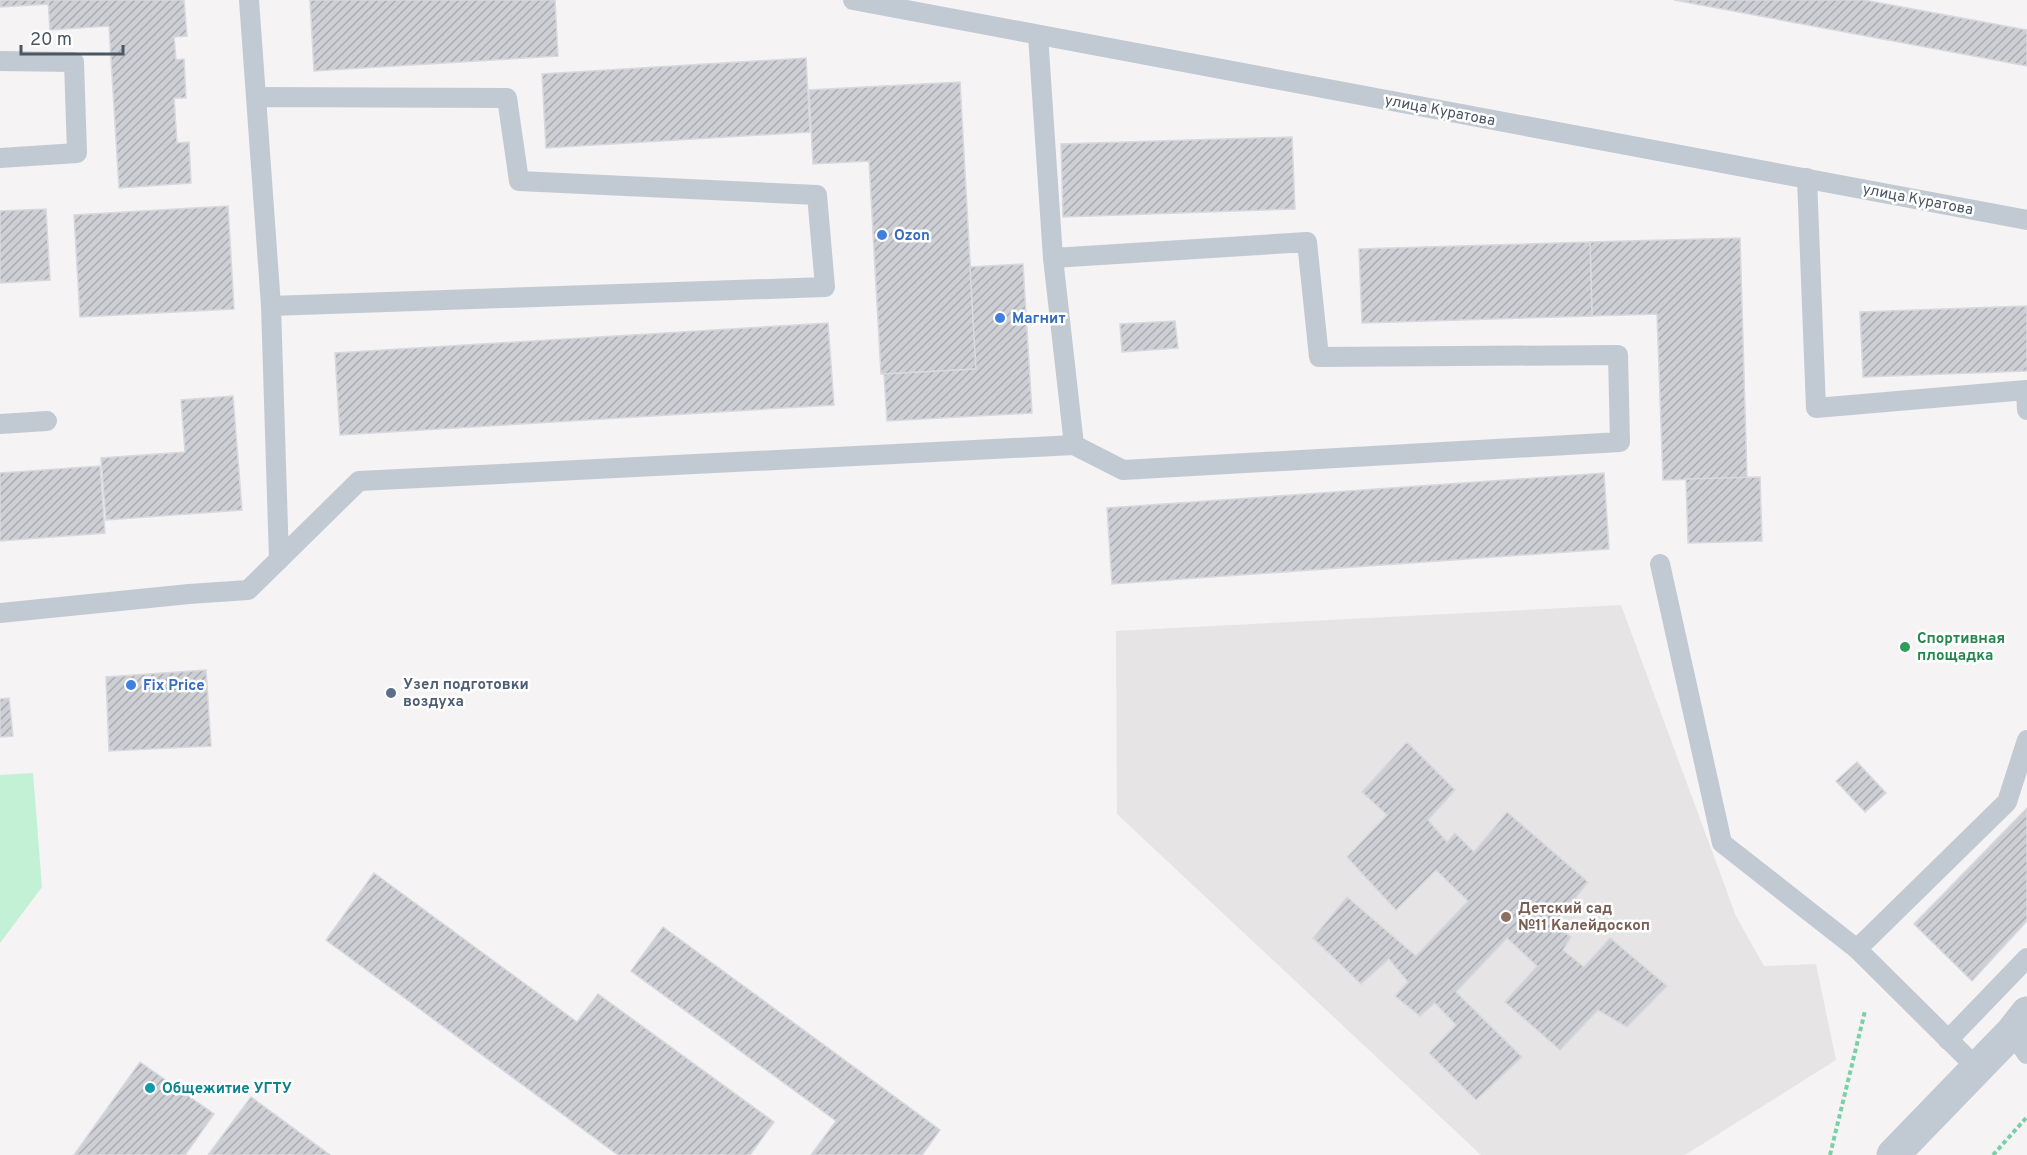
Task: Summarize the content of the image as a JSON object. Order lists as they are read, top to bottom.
{
  "streets": {
    "lane": ["улица Куратова"]
  },
  "places": [
    "Ozon",
    "Магнит",
    "Спортивная площадка",
    "Fix Price",
    "Узел подготовки воздуха",
    "Детский сад №11 Калейдоскоп",
    "Общежитие УГТУ"
  ],
  "scale_bar": "20 m"
}
